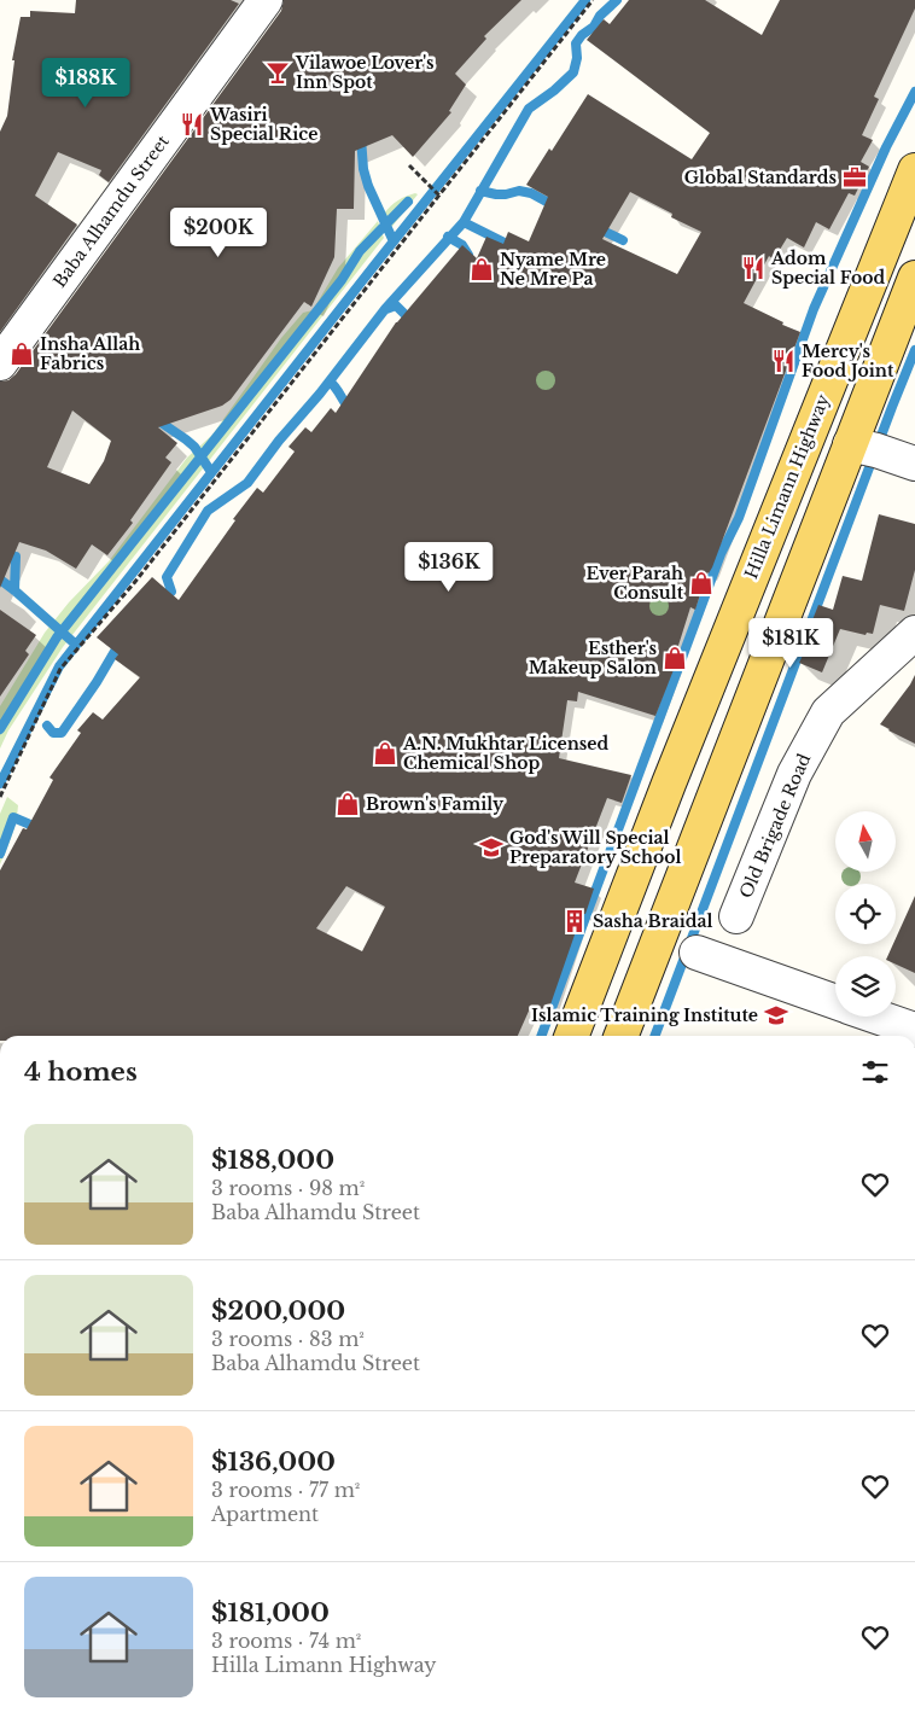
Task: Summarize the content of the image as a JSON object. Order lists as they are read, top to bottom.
{
  "streets": {
    "main road": ["Hilla Limann Highway"],
    "street": ["Baba Alhamdu Street", "Old Brigade Road"]
  },
  "places": {
    "bar": ["Vilawoe Lover's Inn Spot"],
    "restaurant": ["Wasiri Special Rice", "Adom Special Food", "Mercy's Food Joint"],
    "office": ["Global Standards"],
    "shop": [
      "Nyame Mre Ne Mre Pa",
      "Insha Allah Fabrics",
      "Ever Parah Consult",
      "Esther's Makeup Salon",
      "A.N. Mukhtar Licensed Chemical Shop",
      "Brown's Family"
    ],
    "school or university": ["God's Will Special Preparatory School", "Islamic Training Institute"],
    "building": ["Sasha Braidal"]
  },
  "north": "top",
  "page": {
    "price": [
      "$188K",
      "$200K",
      "$136K",
      "$181K"
    ],
    "heading": "4 homes",
    "list": [
      {
        "name": "$188,000",
        "note": "3 rooms · 98 m² · Baba Alhamdu Street"
      },
      {
        "name": "$200,000",
        "note": "3 rooms · 83 m² · Baba Alhamdu Street"
      },
      {
        "name": "$136,000",
        "note": "3 rooms · 77 m² · Apartment"
      },
      {
        "name": "$181,000",
        "note": "3 rooms · 74 m² · Hilla Limann Highway"
      }
    ]
  }
}
